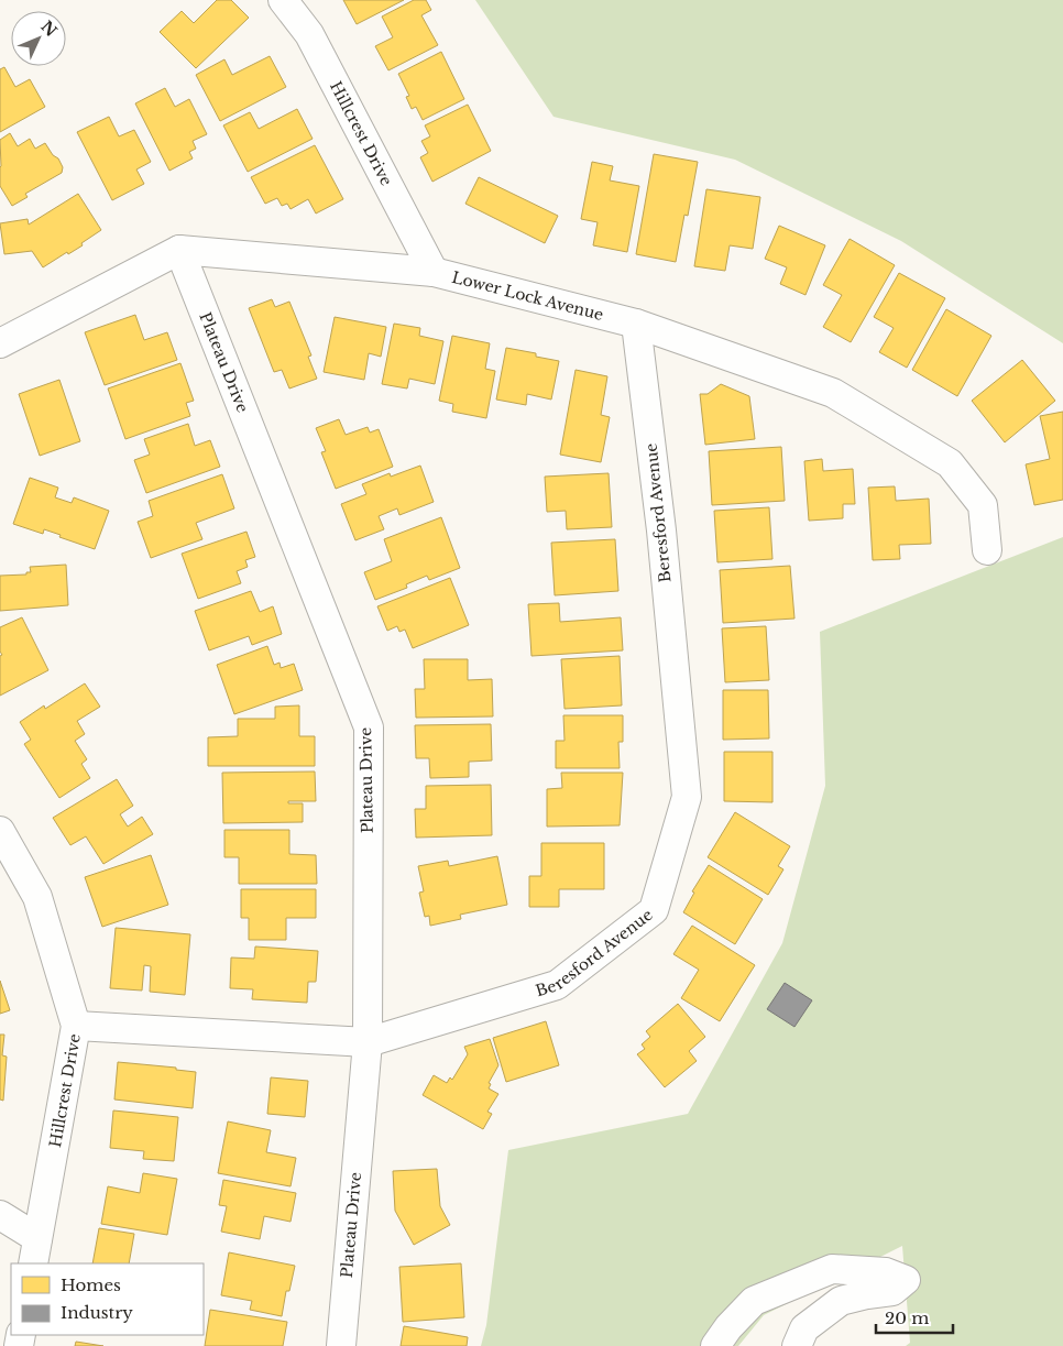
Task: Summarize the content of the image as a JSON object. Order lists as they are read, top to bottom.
{
  "streets": {
    "street": [
      "Hillcrest Drive",
      "Lower Lock Avenue",
      "Plateau Drive",
      "Beresford Avenue"
    ]
  },
  "crossings": [
    ["Hillcrest Drive", "Lower Lock Avenue"],
    ["Hillcrest Drive", "Beresford Avenue"],
    ["Lower Lock Avenue", "Plateau Drive"],
    ["Lower Lock Avenue", "Beresford Avenue"],
    ["Plateau Drive", "Beresford Avenue"]
  ],
  "legend": ["Homes", "Industry"],
  "scale_bar": "20 m",
  "north": "top right"
}
